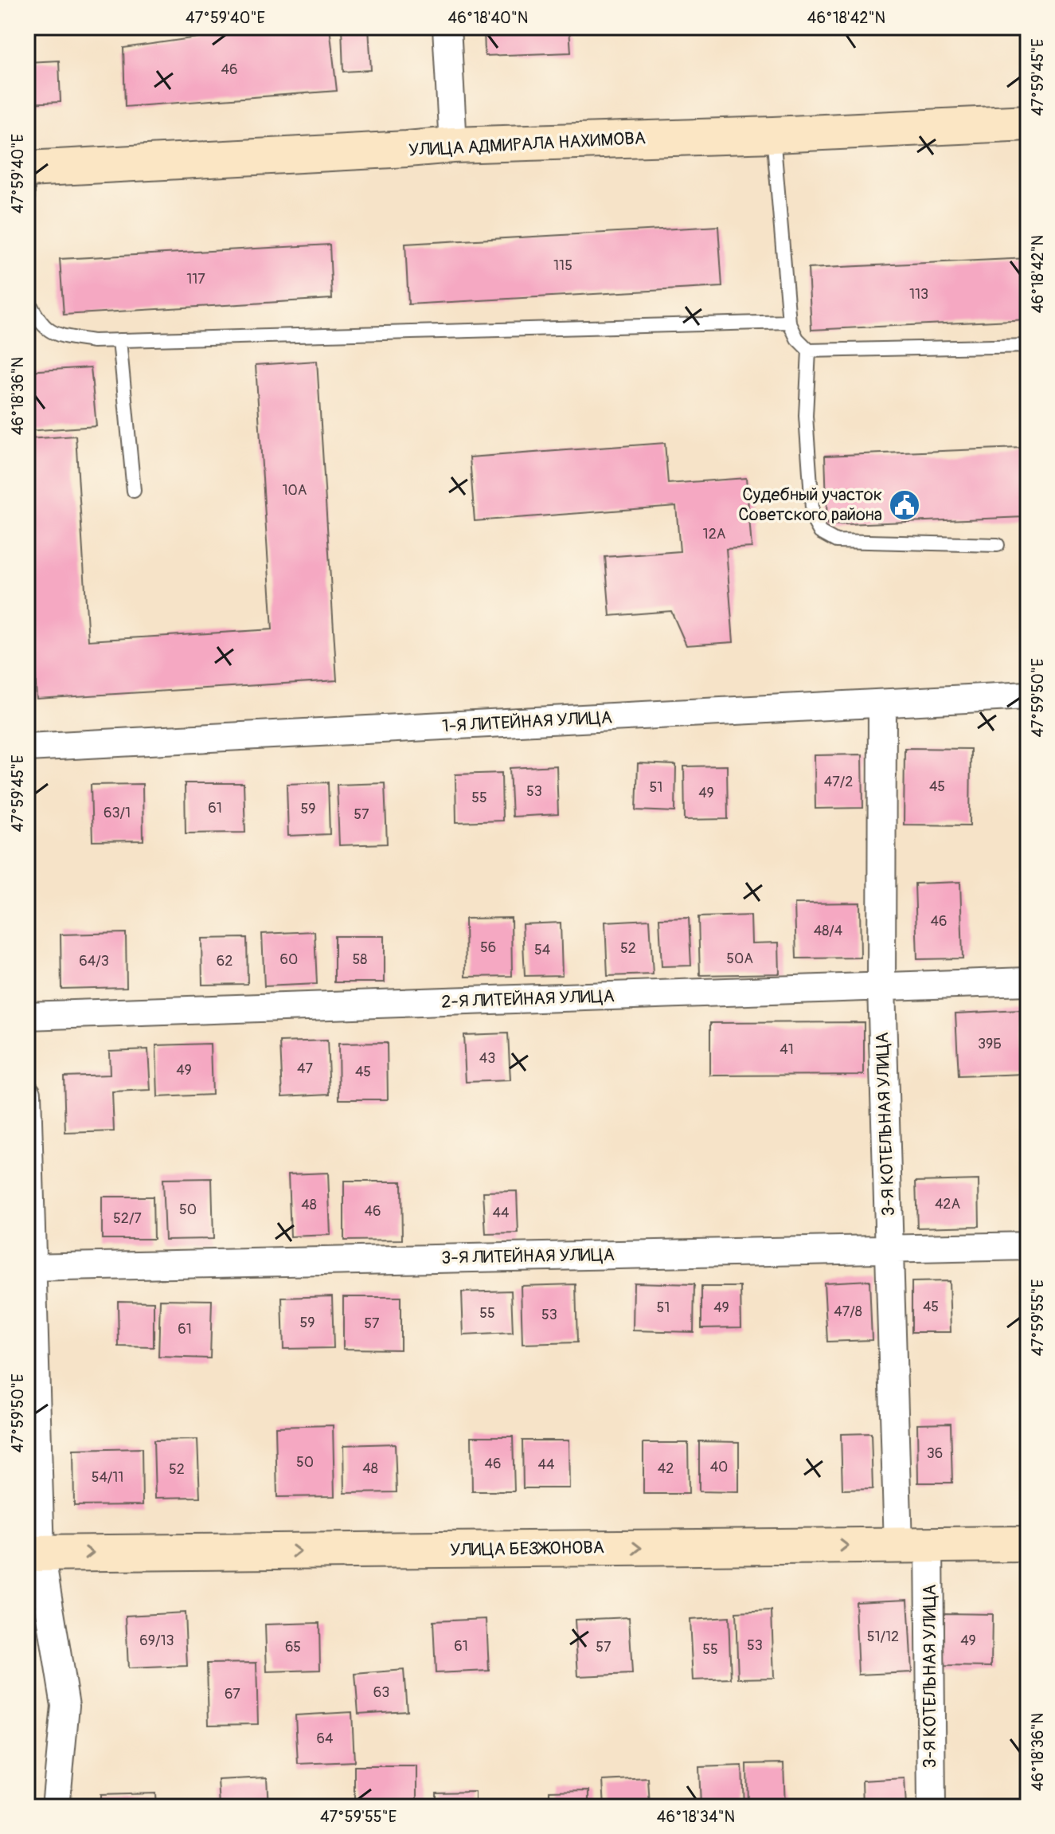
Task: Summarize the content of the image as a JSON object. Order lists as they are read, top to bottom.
{
  "streets": {
    "main road": ["УЛИЦА АДМИРАЛА НАХИМОВА", "УЛИЦА БЕЗЖОНОВА"],
    "street": [
      "1-Я ЛИТЕЙНАЯ УЛИЦА",
      "2-Я ЛИТЕЙНАЯ УЛИЦА",
      "3-Я КОТЕЛЬНАЯ УЛИЦА",
      "3-Я ЛИТЕЙНАЯ УЛИЦА"
    ]
  },
  "crossings": [
    ["1-Я ЛИТЕЙНАЯ УЛИЦА", "3-Я КОТЕЛЬНАЯ УЛИЦА"],
    ["2-Я ЛИТЕЙНАЯ УЛИЦА", "3-Я КОТЕЛЬНАЯ УЛИЦА"],
    ["3-Я КОТЕЛЬНАЯ УЛИЦА", "3-Я ЛИТЕЙНАЯ УЛИЦА"],
    ["3-Я КОТЕЛЬНАЯ УЛИЦА", "УЛИЦА БЕЗЖОНОВА"]
  ],
  "one_way": ["УЛИЦА БЕЗЖОНОВА"],
  "places": {
    "public building": ["Судебный участок Советского района"]
  },
  "house_numbers": [
    "46",
    "115",
    "117",
    "113",
    "10А",
    "12А",
    "47/2",
    "45",
    "51",
    "53",
    "49",
    "55",
    "61",
    "59",
    "63/1",
    "57",
    "46",
    "48/4",
    "56",
    "52",
    "54",
    "50А",
    "60",
    "58",
    "64/3",
    "62",
    "39Б",
    "41",
    "43",
    "47",
    "49",
    "45",
    "42А",
    "48",
    "50",
    "46",
    "44",
    "52/7",
    "45",
    "51",
    "49",
    "47/8",
    "55",
    "53",
    "59",
    "57",
    "61",
    "36",
    "50",
    "46",
    "44",
    "40",
    "48",
    "42",
    "52",
    "54/11",
    "51/12",
    "69/13",
    "49",
    "53",
    "61",
    "65",
    "57",
    "55",
    "63",
    "67",
    "64"
  ],
  "coordinates": [
    "47°59'40\"E",
    "46°18'40\"N",
    "46°18'42\"N",
    "47°59'45\"E",
    "46°18'36\"N",
    "47°59'50\"E",
    "47°59'55\"E",
    "46°18'34\"N"
  ]
}
